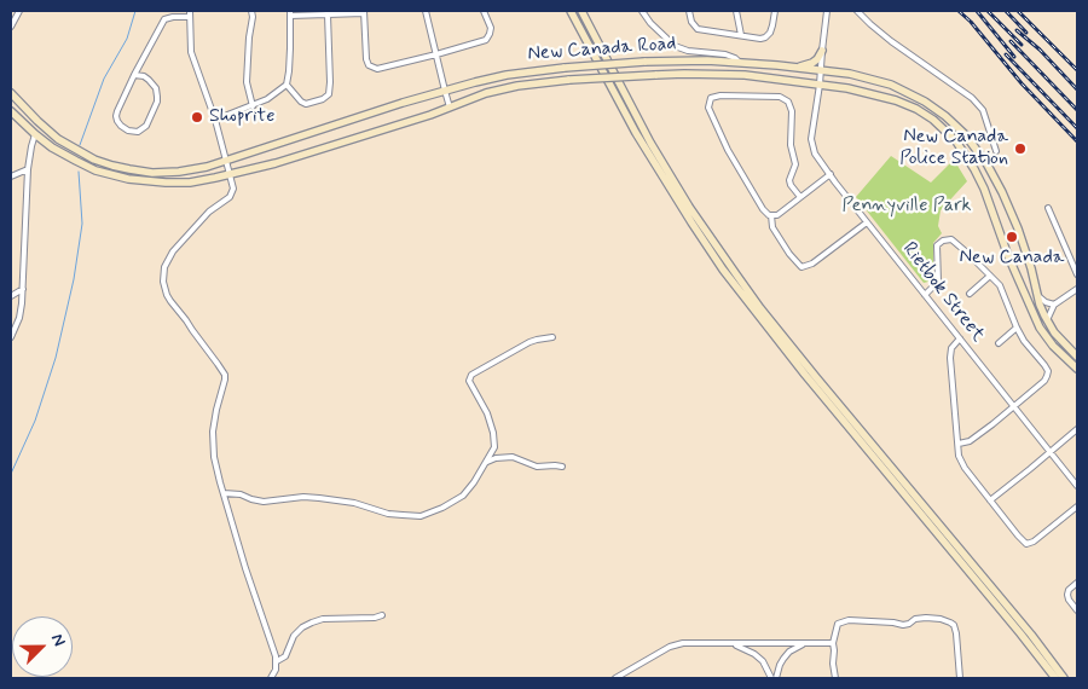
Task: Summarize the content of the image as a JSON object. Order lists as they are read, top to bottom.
{
  "streets": {
    "main road": ["New Canada Road"],
    "street": ["Rietbok Street"]
  },
  "crossings": [
    ["New Canada Road", "Rietbok Street"]
  ],
  "parks": ["Pennyville Park"],
  "places": ["Shoprite", "New Canada Police Station", "New Canada"],
  "north": "top right"
}
